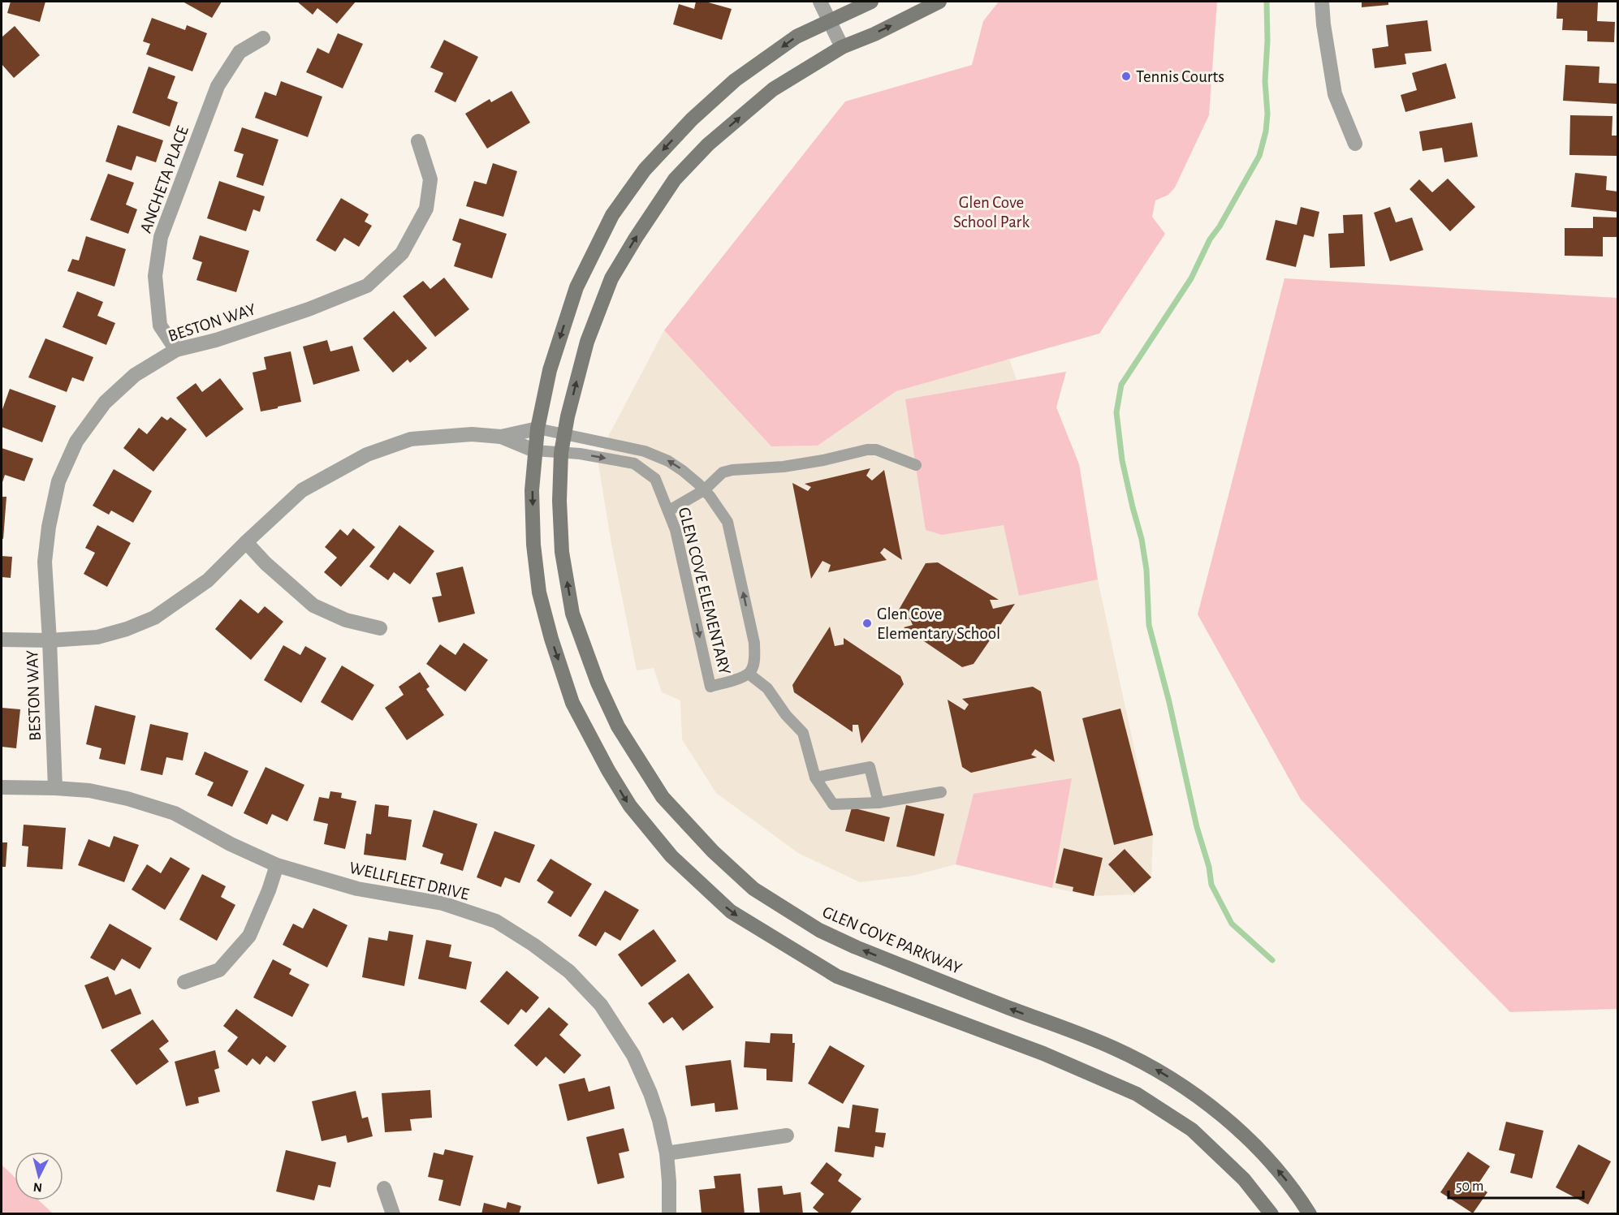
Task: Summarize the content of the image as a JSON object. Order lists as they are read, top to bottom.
{
  "streets": {
    "main road": ["GLEN COVE PARKWAY"],
    "street": ["ANCHETA PLACE", "BESTON WAY", "WELLFLEET DRIVE"],
    "lane": ["GLEN COVE ELEMENTARY"]
  },
  "crossings": [
    ["ANCHETA PLACE", "BESTON WAY"],
    ["BESTON WAY", "WELLFLEET DRIVE"],
    ["GLEN COVE ELEMENTARY", "GLEN COVE PARKWAY"]
  ],
  "parks": ["Glen Cove School Park"],
  "places": ["Tennis Courts", "Glen Cove Elementary School"],
  "scale_bar": "50 m",
  "north": "bottom"
}
